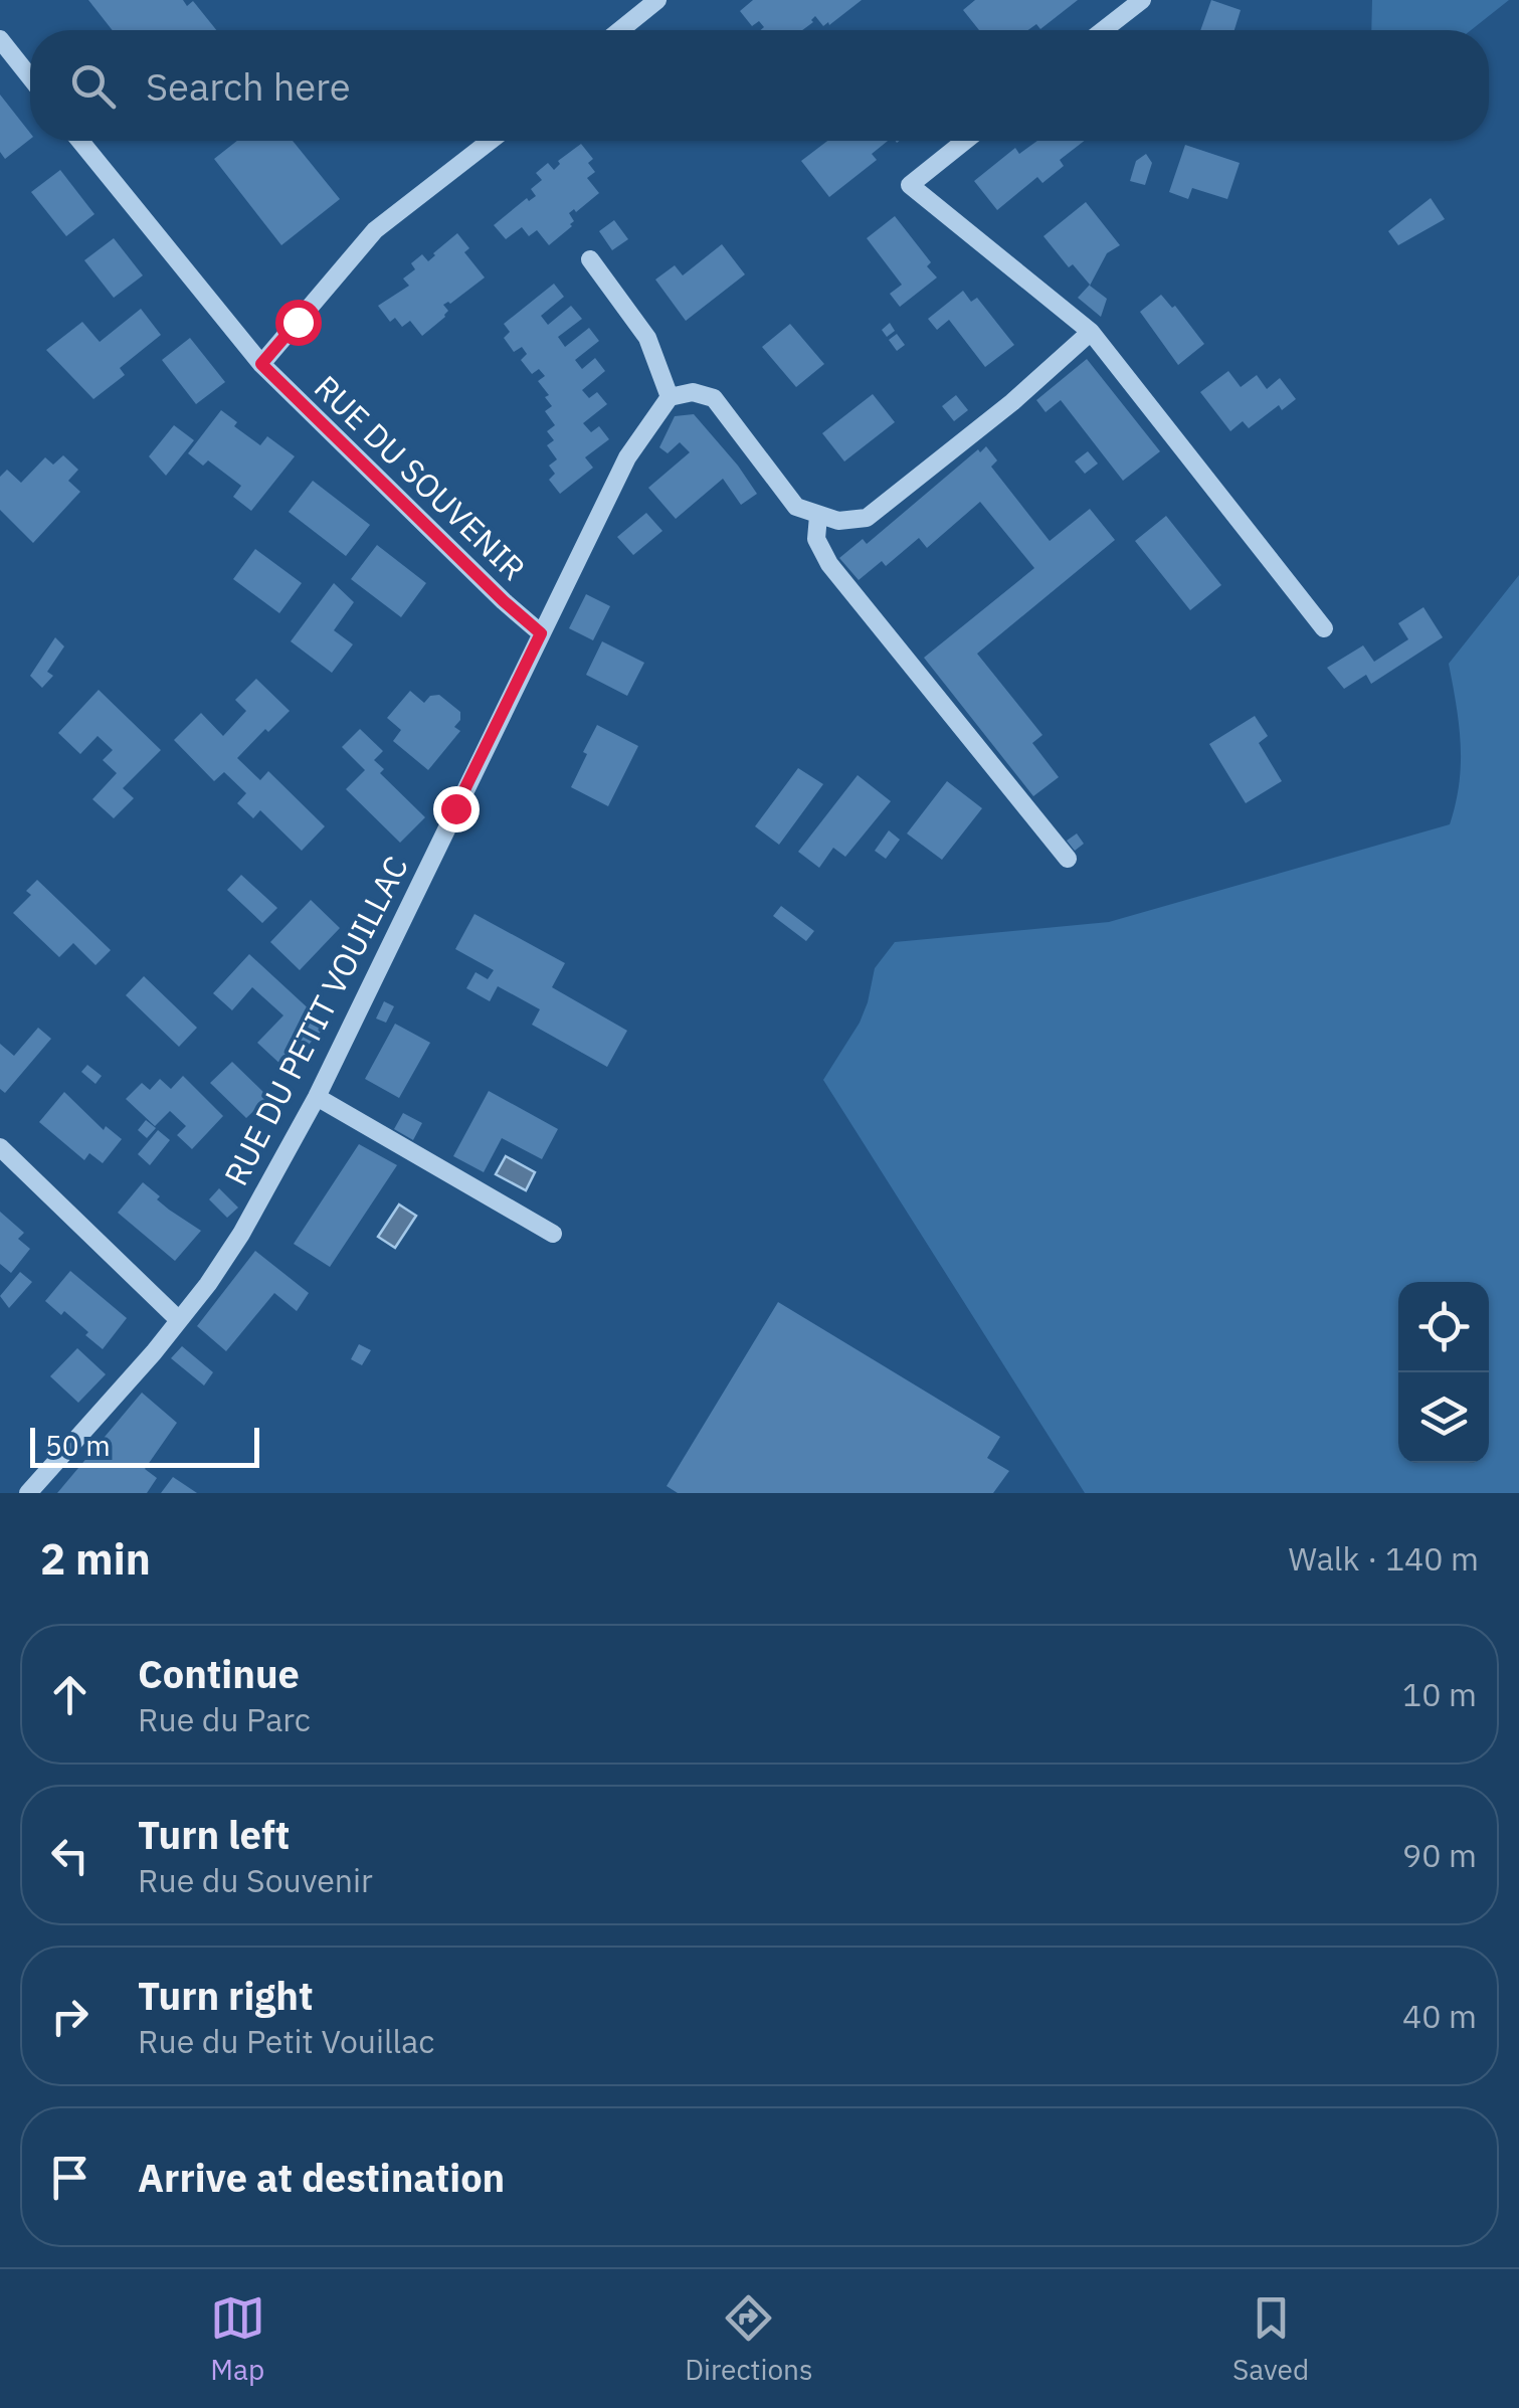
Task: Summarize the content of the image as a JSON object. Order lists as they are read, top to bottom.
{
  "streets": {
    "street": ["RUE DU SOUVENIR", "RUE DU PETIT VOUILLAC"]
  },
  "crossings": [
    ["RUE DU SOUVENIR", "RUE DU PETIT VOUILLAC"]
  ],
  "scale_bar": "50 m",
  "page": {
    "search": "Search here",
    "scale": "50 m",
    "heading": ["2 min", "Walk · 140 m"],
    "list": [
      ["Continue", "Rue du Parc", "10 m"],
      ["Turn left", "Rue du Souvenir", "90 m"],
      ["Turn right", "Rue du Petit Vouillac", "40 m"],
      "Arrive at destination"
    ],
    "nav": ["Map", "Directions", "Saved"]
  }
}
